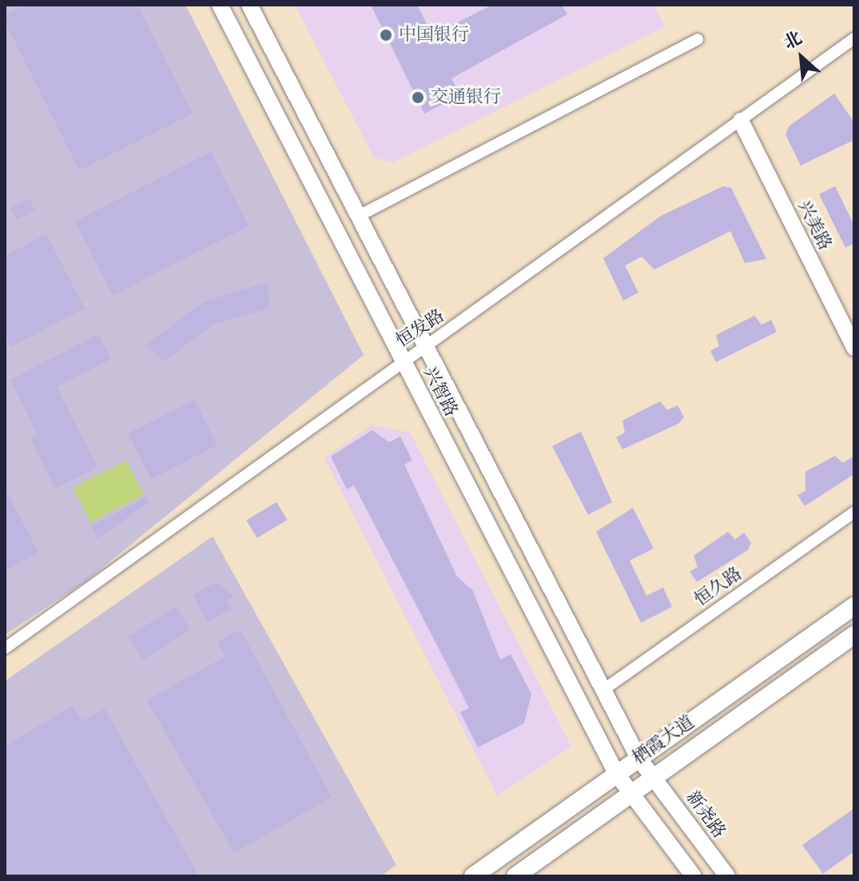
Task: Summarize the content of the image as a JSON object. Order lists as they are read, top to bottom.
{
  "streets": {
    "main road": [
      "兴美路",
      "兴智路",
      "栖霞大道",
      "新尧路"
    ],
    "street": ["恒发路", "恒久路"]
  },
  "crossings": [
    ["兴美路", "恒发路"],
    ["恒发路", "兴智路"],
    ["兴智路", "恒久路"],
    ["兴智路", "栖霞大道"],
    ["兴智路", "新尧路"],
    ["栖霞大道", "新尧路"]
  ],
  "places": ["中国银行", "交通银行"],
  "north": "top left"
}
